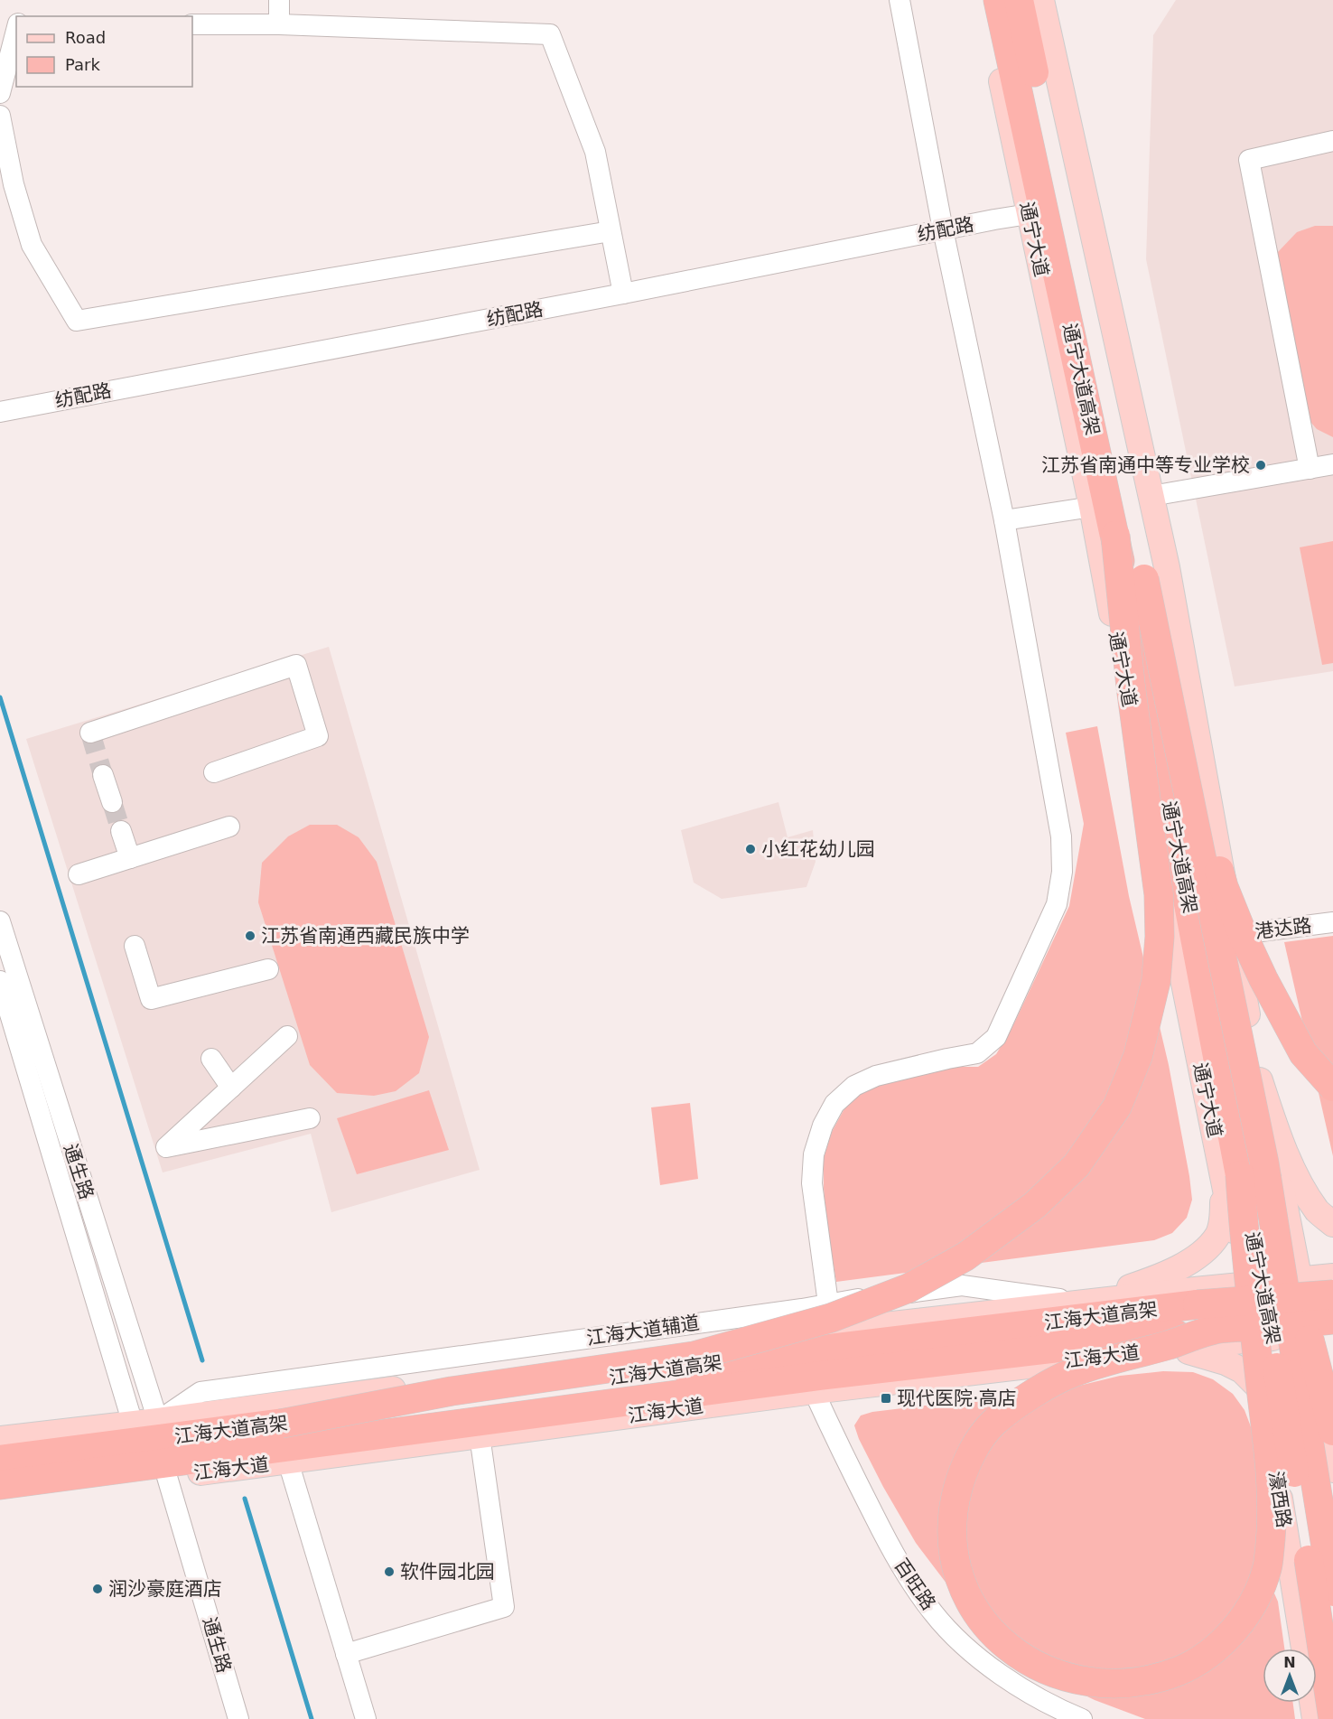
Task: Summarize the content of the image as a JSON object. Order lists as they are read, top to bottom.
{
  "streets": {
    "highway": ["通宁大道高架", "江海大道高架"],
    "main road": ["通宁大道", "江海大道", "濠西路"],
    "street": [
      "纺配路",
      "港达路",
      "通生路",
      "江海大道辅道",
      "百旺路"
    ]
  },
  "crossings": [
    ["纺配路", "通宁大道"],
    ["通宁大道", "通宁大道高架"],
    ["通宁大道", "江海大道"],
    ["通宁大道", "濠西路"],
    ["通生路", "江海大道辅道"],
    ["通生路", "江海大道"],
    ["江海大道高架", "江海大道"],
    ["江海大道", "濠西路"],
    ["江海大道", "百旺路"]
  ],
  "places": {
    "other": [
      "江苏省南通中等专业学校",
      "小红花幼儿园",
      "江苏省南通西藏民族中学",
      "软件园北园",
      "润沙豪庭酒店"
    ],
    "transit": ["现代医院·高店"]
  },
  "legend": ["Road", "Park"],
  "north": "top"
}
